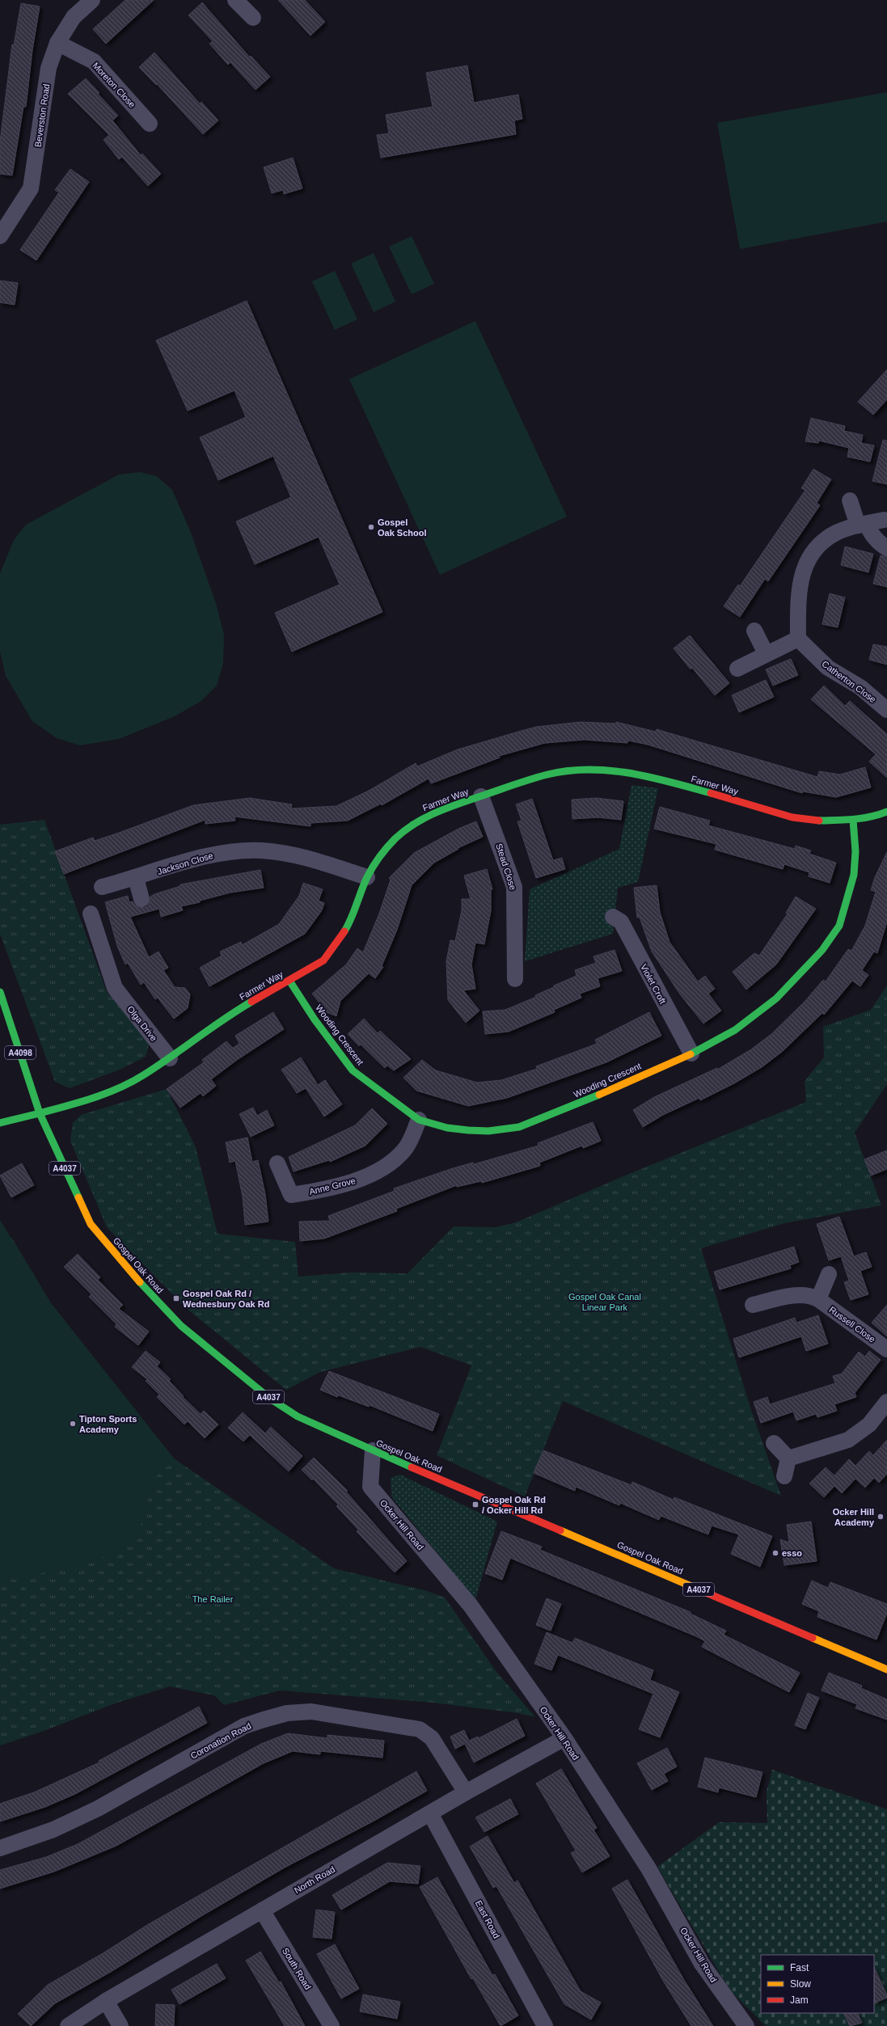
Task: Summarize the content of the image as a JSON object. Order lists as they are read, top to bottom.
{
  "streets": {
    "street": [
      "Moreton Close",
      "Beverston Road",
      "Catherton Close",
      "Farmer Way",
      "Jackson Close",
      "Stead Close",
      "Violet Croft",
      "Olga Drive",
      "Wooding Crescent",
      "A4098",
      "A4037",
      "Anne Grove",
      "Gospel Oak Road",
      "Russell Close",
      "Ocker Hill Road",
      "Coronation Road",
      "North Road",
      "East Road",
      "South Road"
    ]
  },
  "crossings": [
    ["Moreton Close", "Beverston Road"],
    ["Farmer Way", "Jackson Close"],
    ["Farmer Way", "Stead Close"],
    ["Farmer Way", "Olga Drive"],
    ["Farmer Way", "Wooding Crescent"],
    ["Farmer Way", "A4098"],
    ["Farmer Way", "Gospel Oak Road"],
    ["Violet Croft", "Wooding Crescent"],
    ["Wooding Crescent", "Anne Grove"],
    ["A4098", "Gospel Oak Road"],
    ["Gospel Oak Road", "Ocker Hill Road"],
    ["Ocker Hill Road", "North Road"],
    ["Coronation Road", "North Road"],
    ["North Road", "East Road"],
    ["North Road", "South Road"]
  ],
  "parks": ["Gospel Oak Canal Linear Park", "The Railer"],
  "places": {
    "other": [
      "Gospel Oak School",
      "Tipton Sports Academy",
      "Ocker Hill Academy",
      "esso"
    ],
    "transit": ["Gospel Oak Rd / Wednesbury Oak Rd", "Gospel Oak Rd / Ocker Hill Rd"]
  },
  "legend": ["Fast", "Slow", "Jam"]
}
